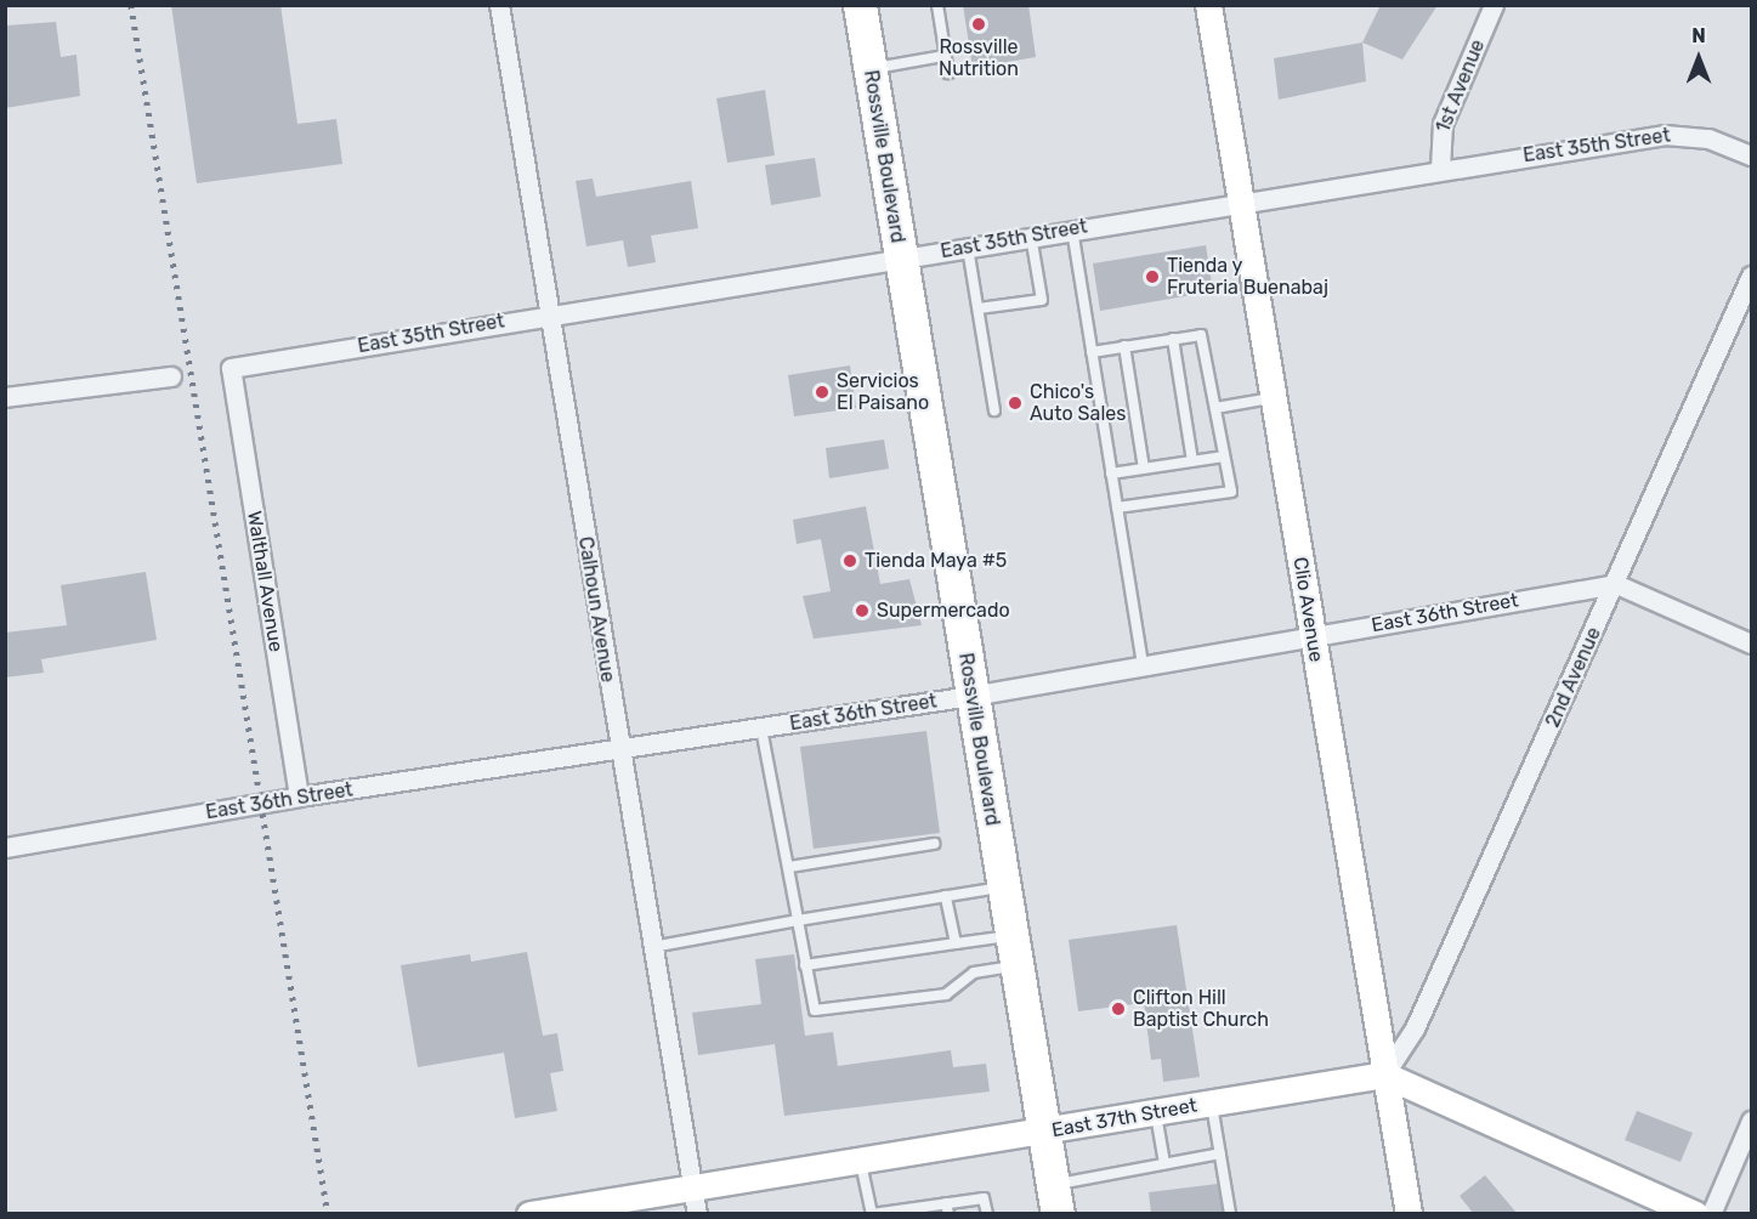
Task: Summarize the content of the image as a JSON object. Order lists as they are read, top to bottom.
{
  "streets": {
    "highway": ["Rossville Boulevard"],
    "street": [
      "1st Avenue",
      "East 35th Street",
      "Walthall Avenue",
      "Calhoun Avenue",
      "Clio Avenue",
      "East 36th Street",
      "2nd Avenue",
      "East 37th Street"
    ]
  },
  "crossings": [
    ["1st Avenue", "East 35th Street"],
    ["East 35th Street", "Rossville Boulevard"],
    ["East 35th Street", "Walthall Avenue"],
    ["East 35th Street", "Calhoun Avenue"],
    ["East 35th Street", "Clio Avenue"],
    ["Rossville Boulevard", "East 36th Street"],
    ["Rossville Boulevard", "East 37th Street"],
    ["Walthall Avenue", "East 36th Street"],
    ["Calhoun Avenue", "East 36th Street"],
    ["Calhoun Avenue", "East 37th Street"],
    ["Clio Avenue", "East 36th Street"],
    ["Clio Avenue", "2nd Avenue"],
    ["Clio Avenue", "East 37th Street"],
    ["East 36th Street", "2nd Avenue"],
    ["2nd Avenue", "East 37th Street"]
  ],
  "places": [
    "Rossville Nutrition",
    "Tienda y Fruteria Buenabaj",
    "Servicios El Paisano",
    "Chico's Auto Sales",
    "Tienda Maya #5",
    "Supermercado",
    "Clifton Hill Baptist Church"
  ],
  "north": "top"
}
